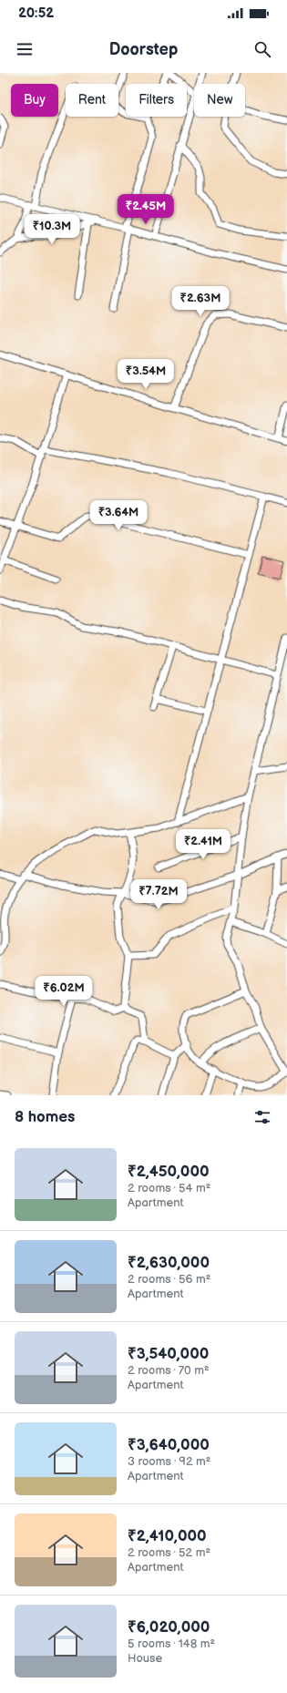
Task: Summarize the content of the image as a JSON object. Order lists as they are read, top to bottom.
{
  "page": {
    "status": "20:52",
    "header": "Doorstep",
    "chip": [
      "Buy",
      "Rent",
      "Filters",
      "New"
    ],
    "price": [
      "₹2.45M",
      "₹10.3M",
      "₹2.63M",
      "₹3.54M",
      "₹3.64M",
      "₹2.41M",
      "₹7.72M",
      "₹6.02M"
    ],
    "heading": "8 homes",
    "list": [
      {
        "name": "₹2,450,000",
        "note": "2 rooms · 54 m² · Apartment"
      },
      {
        "name": "₹2,630,000",
        "note": "2 rooms · 56 m² · Apartment"
      },
      {
        "name": "₹3,540,000",
        "note": "2 rooms · 70 m² · Apartment"
      },
      {
        "name": "₹3,640,000",
        "note": "3 rooms · 92 m² · Apartment"
      },
      {
        "name": "₹2,410,000",
        "note": "2 rooms · 52 m² · Apartment"
      },
      {
        "name": "₹6,020,000",
        "note": "5 rooms · 148 m² · House"
      }
    ]
  }
}
